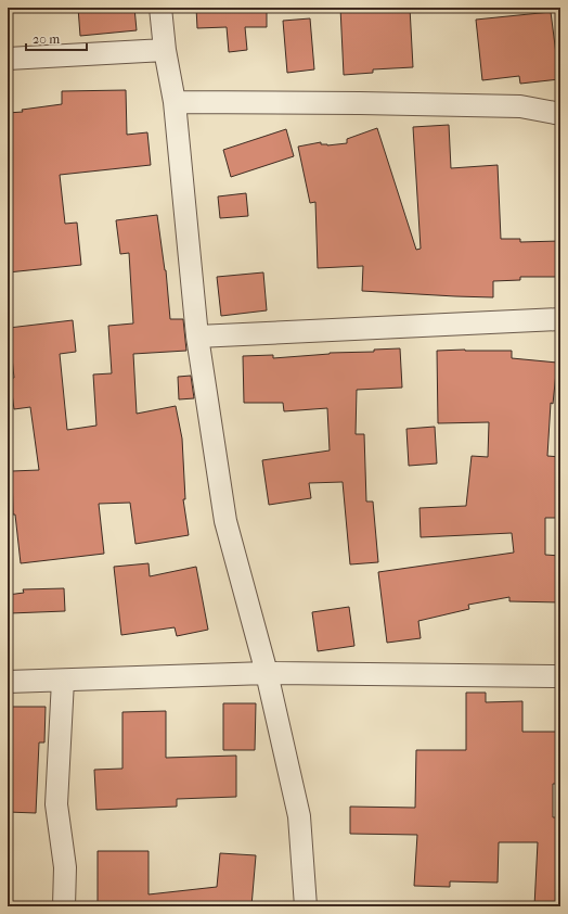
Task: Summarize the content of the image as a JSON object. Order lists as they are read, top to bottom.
{
  "scale_bar": "20 m"
}
